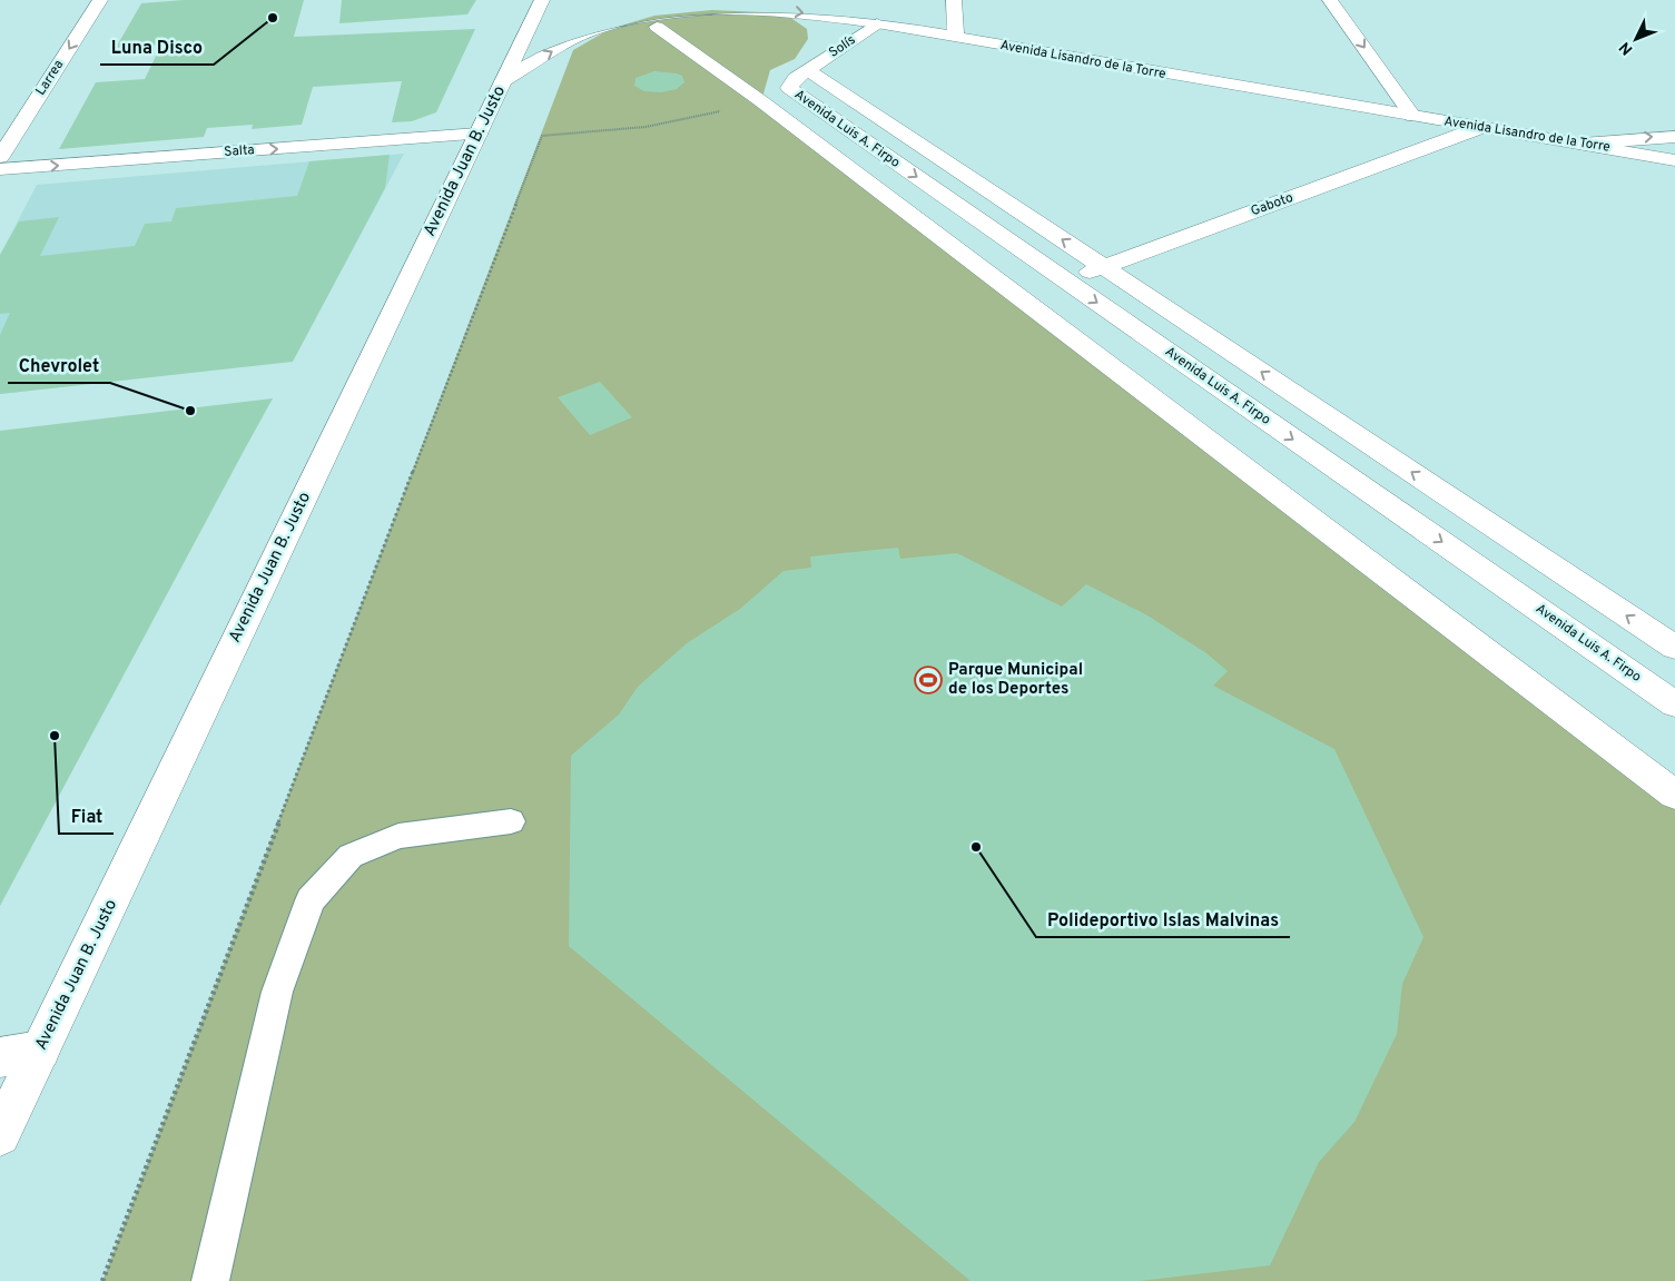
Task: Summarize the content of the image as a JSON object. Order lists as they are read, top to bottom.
{
  "streets": {
    "street": [
      "Solís",
      "Avenida Lisandro de la Torre",
      "Larrea",
      "Avenida Luis A. Firpo",
      "Salta",
      "Avenida Juan B. Justo",
      "Gaboto"
    ]
  },
  "crossings": [
    ["Solís", "Avenida Lisandro de la Torre"],
    ["Solís", "Avenida Luis A. Firpo"],
    ["Avenida Lisandro de la Torre", "Avenida Juan B. Justo"],
    ["Avenida Lisandro de la Torre", "Gaboto"],
    ["Avenida Luis A. Firpo", "Gaboto"],
    ["Salta", "Avenida Juan B. Justo"]
  ],
  "one_way": ["Larrea", "Salta"],
  "places": {
    "other": [
      "Luna Disco",
      "Chevrolet",
      "Fiat",
      "Polideportivo Islas Malvinas"
    ],
    "sports": ["Parque Municipal de los Deportes"]
  },
  "north": "bottom left"
}
